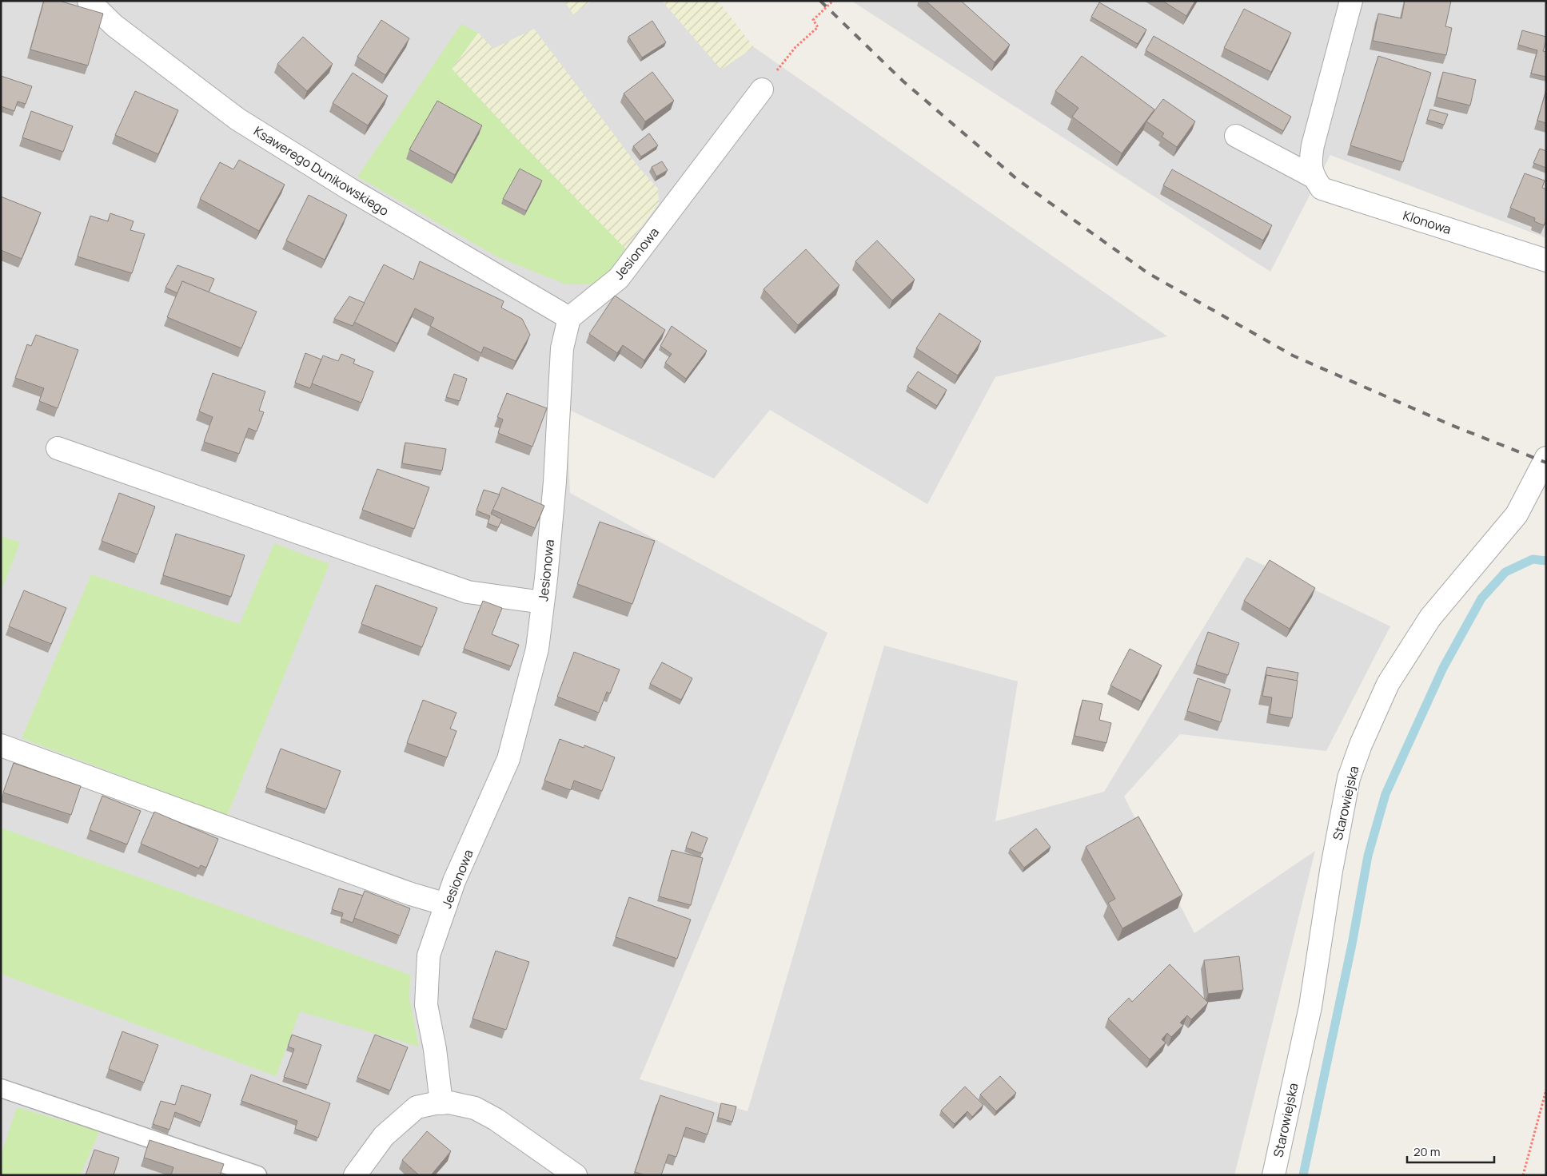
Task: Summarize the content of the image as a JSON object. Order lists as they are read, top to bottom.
{
  "streets": {
    "street": [
      "Ksawerego Dunikowskiego",
      "Klonowa",
      "Jesionowa",
      "Starowiejska"
    ]
  },
  "crossings": [
    ["Ksawerego Dunikowskiego", "Jesionowa"]
  ],
  "scale_bar": "20 m"
}
